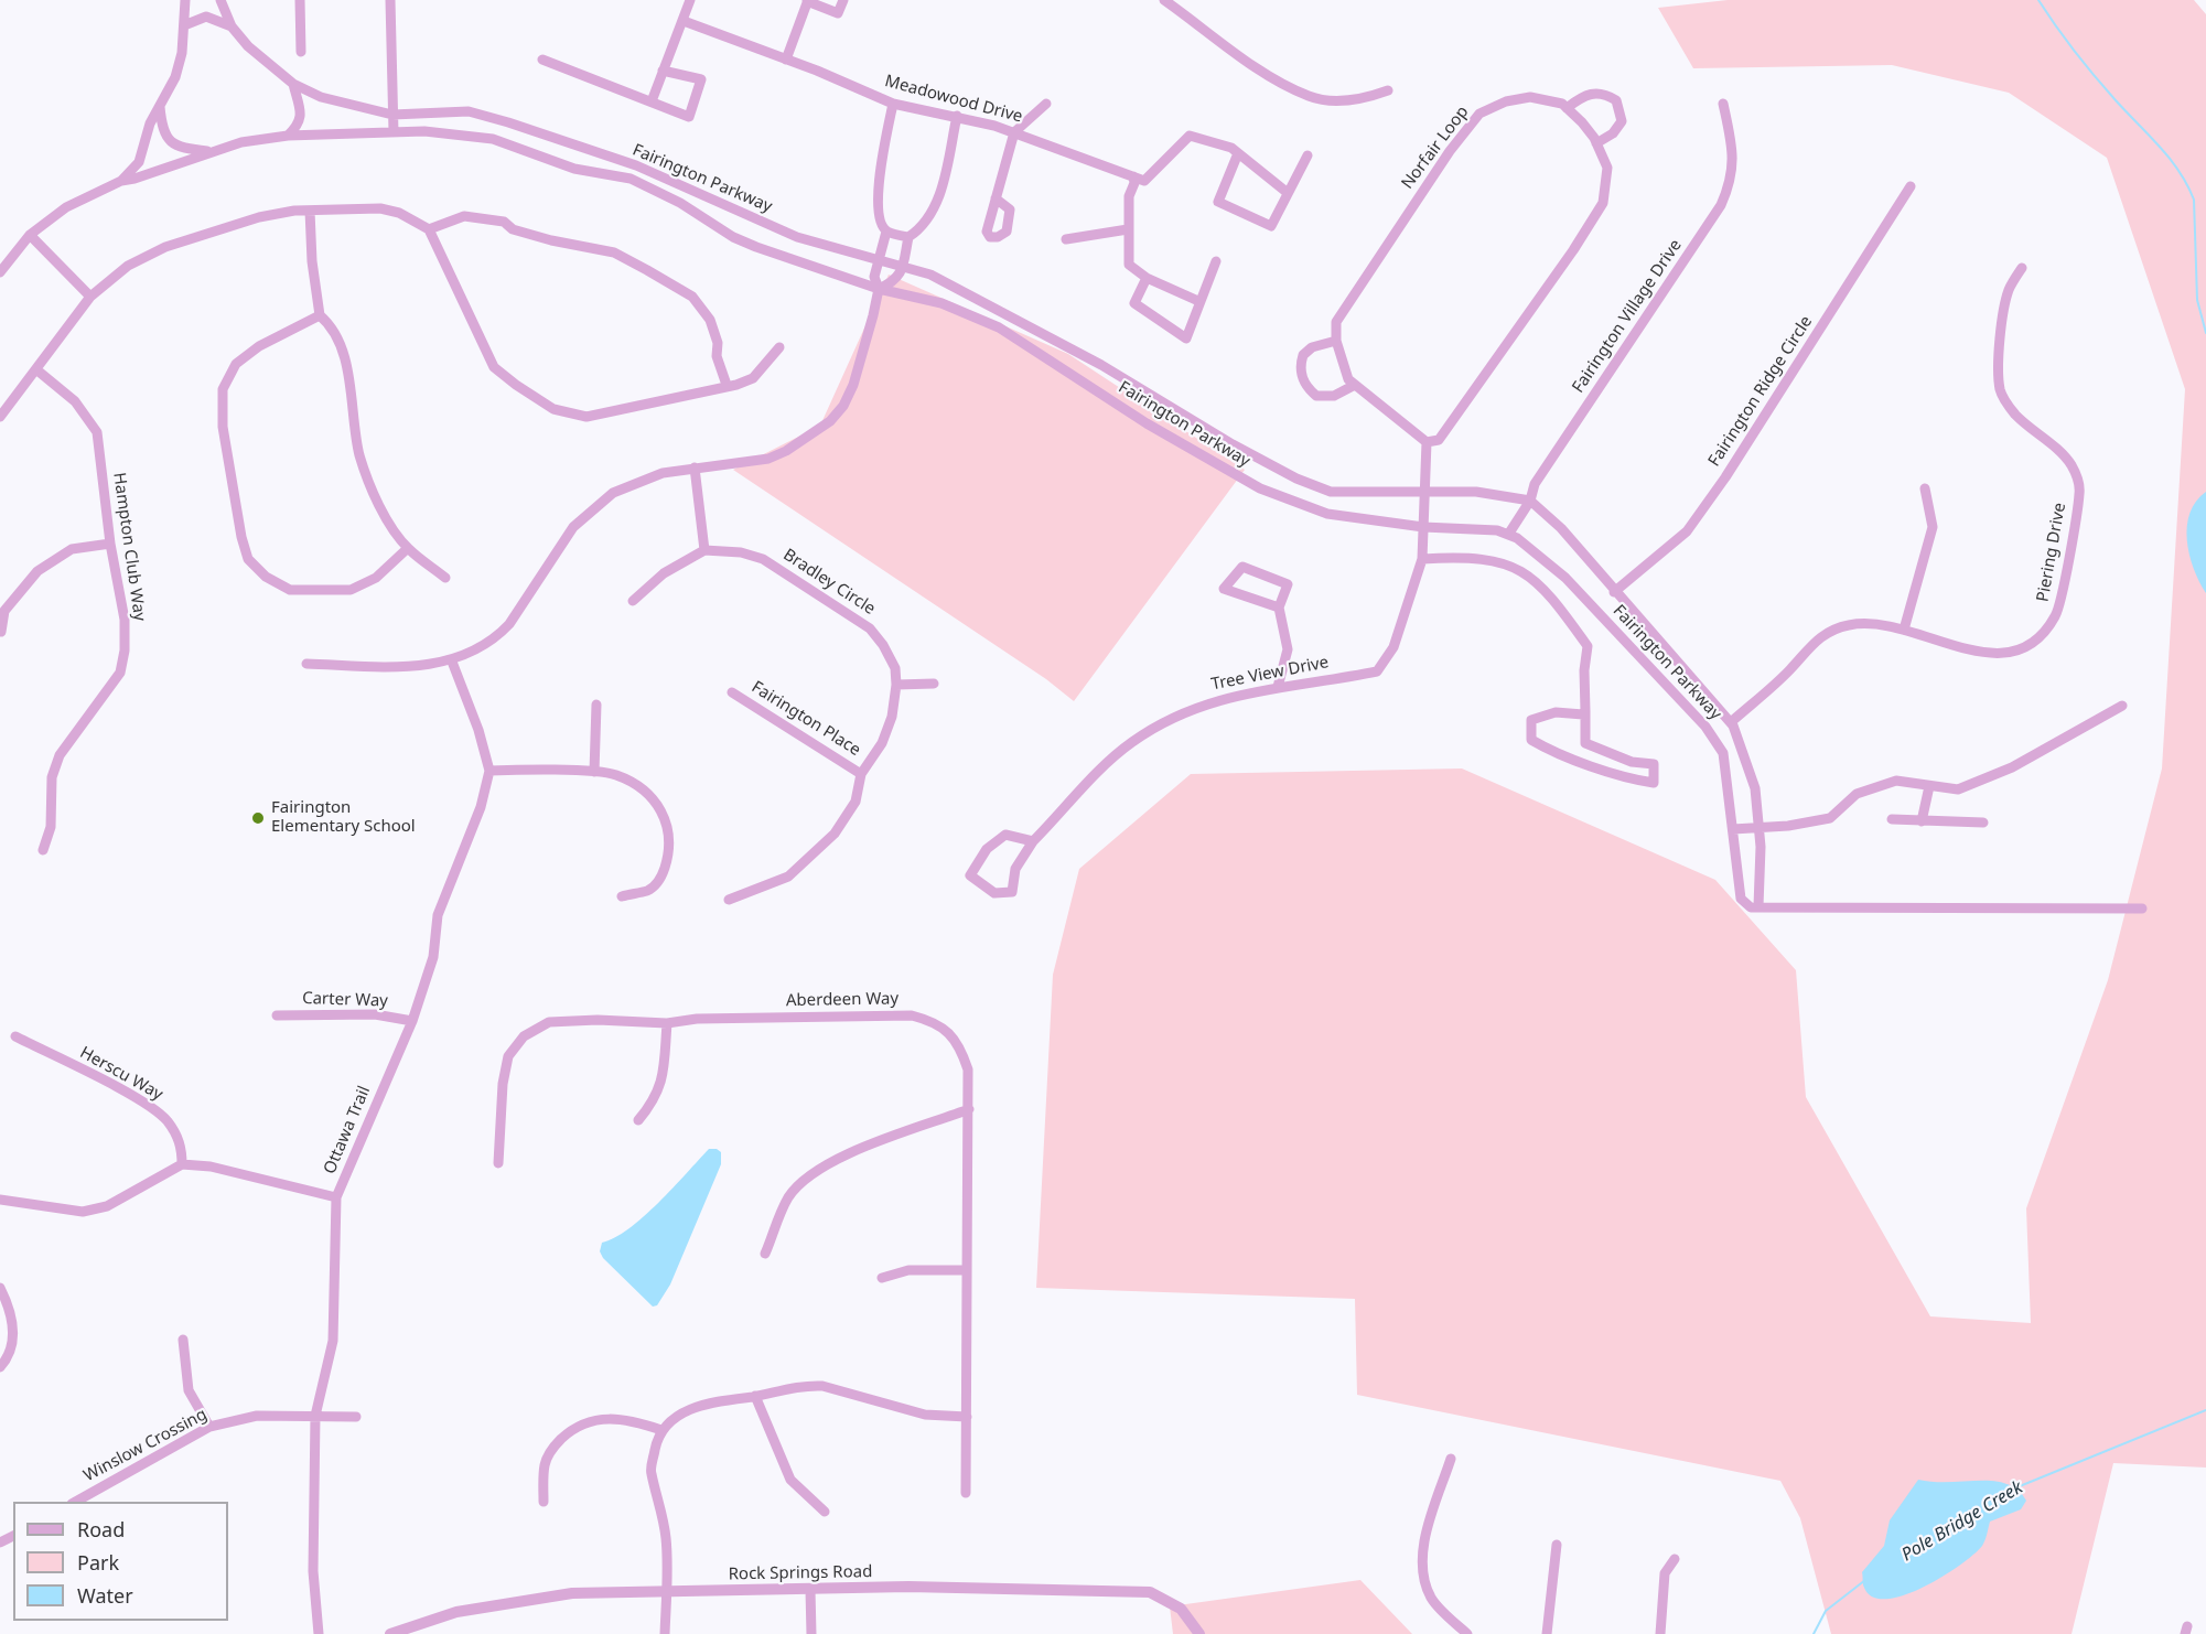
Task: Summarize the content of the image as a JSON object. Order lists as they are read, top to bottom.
{
  "streets": {
    "street": [
      "Meadowood Drive",
      "Norfair Loop",
      "Fairington Parkway",
      "Fairington Village Drive",
      "Fairington Ridge Circle",
      "Hampton Club Way",
      "Piering Drive",
      "Bradley Circle",
      "Tree View Drive",
      "Fairington Place",
      "Carter Way",
      "Aberdeen Way",
      "Herscu Way",
      "Ottawa Trail",
      "Winslow Crossing",
      "Rock Springs Road"
    ]
  },
  "crossings": [
    ["Fairington Parkway", "Fairington Village Drive"],
    ["Fairington Parkway", "Fairington Ridge Circle"],
    ["Fairington Parkway", "Piering Drive"],
    ["Fairington Parkway", "Tree View Drive"],
    ["Bradley Circle", "Fairington Place"],
    ["Carter Way", "Ottawa Trail"],
    ["Ottawa Trail", "Winslow Crossing"]
  ],
  "water": ["Pole Bridge Creek"],
  "places": ["Fairington Elementary School"],
  "legend": ["Road", "Park", "Water"]
}
